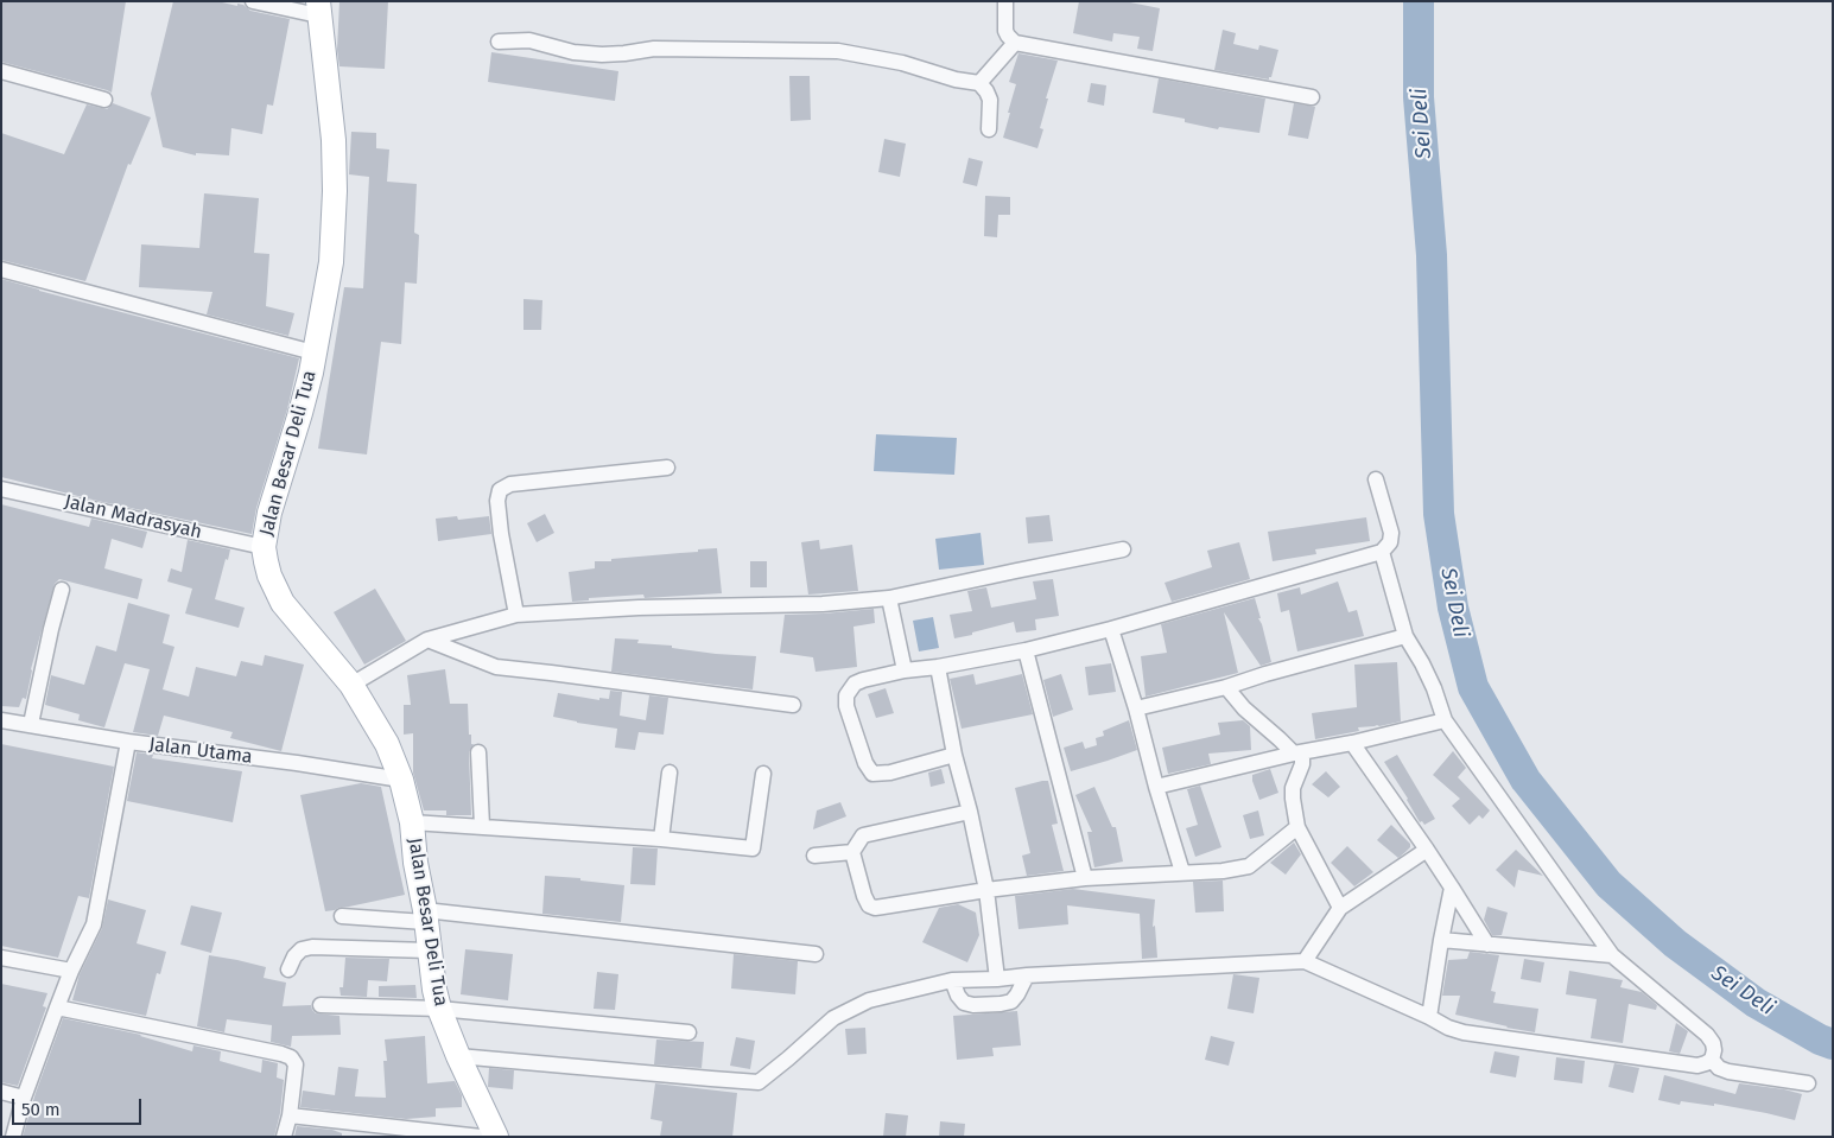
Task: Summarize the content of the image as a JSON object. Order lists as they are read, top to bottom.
{
  "streets": {
    "main road": ["Jalan Besar Deli Tua"],
    "street": ["Jalan Madrasyah", "Jalan Utama"]
  },
  "crossings": [
    ["Jalan Besar Deli Tua", "Jalan Madrasyah"],
    ["Jalan Besar Deli Tua", "Jalan Utama"]
  ],
  "water": ["Sei Deli"],
  "scale_bar": "50 m"
}
